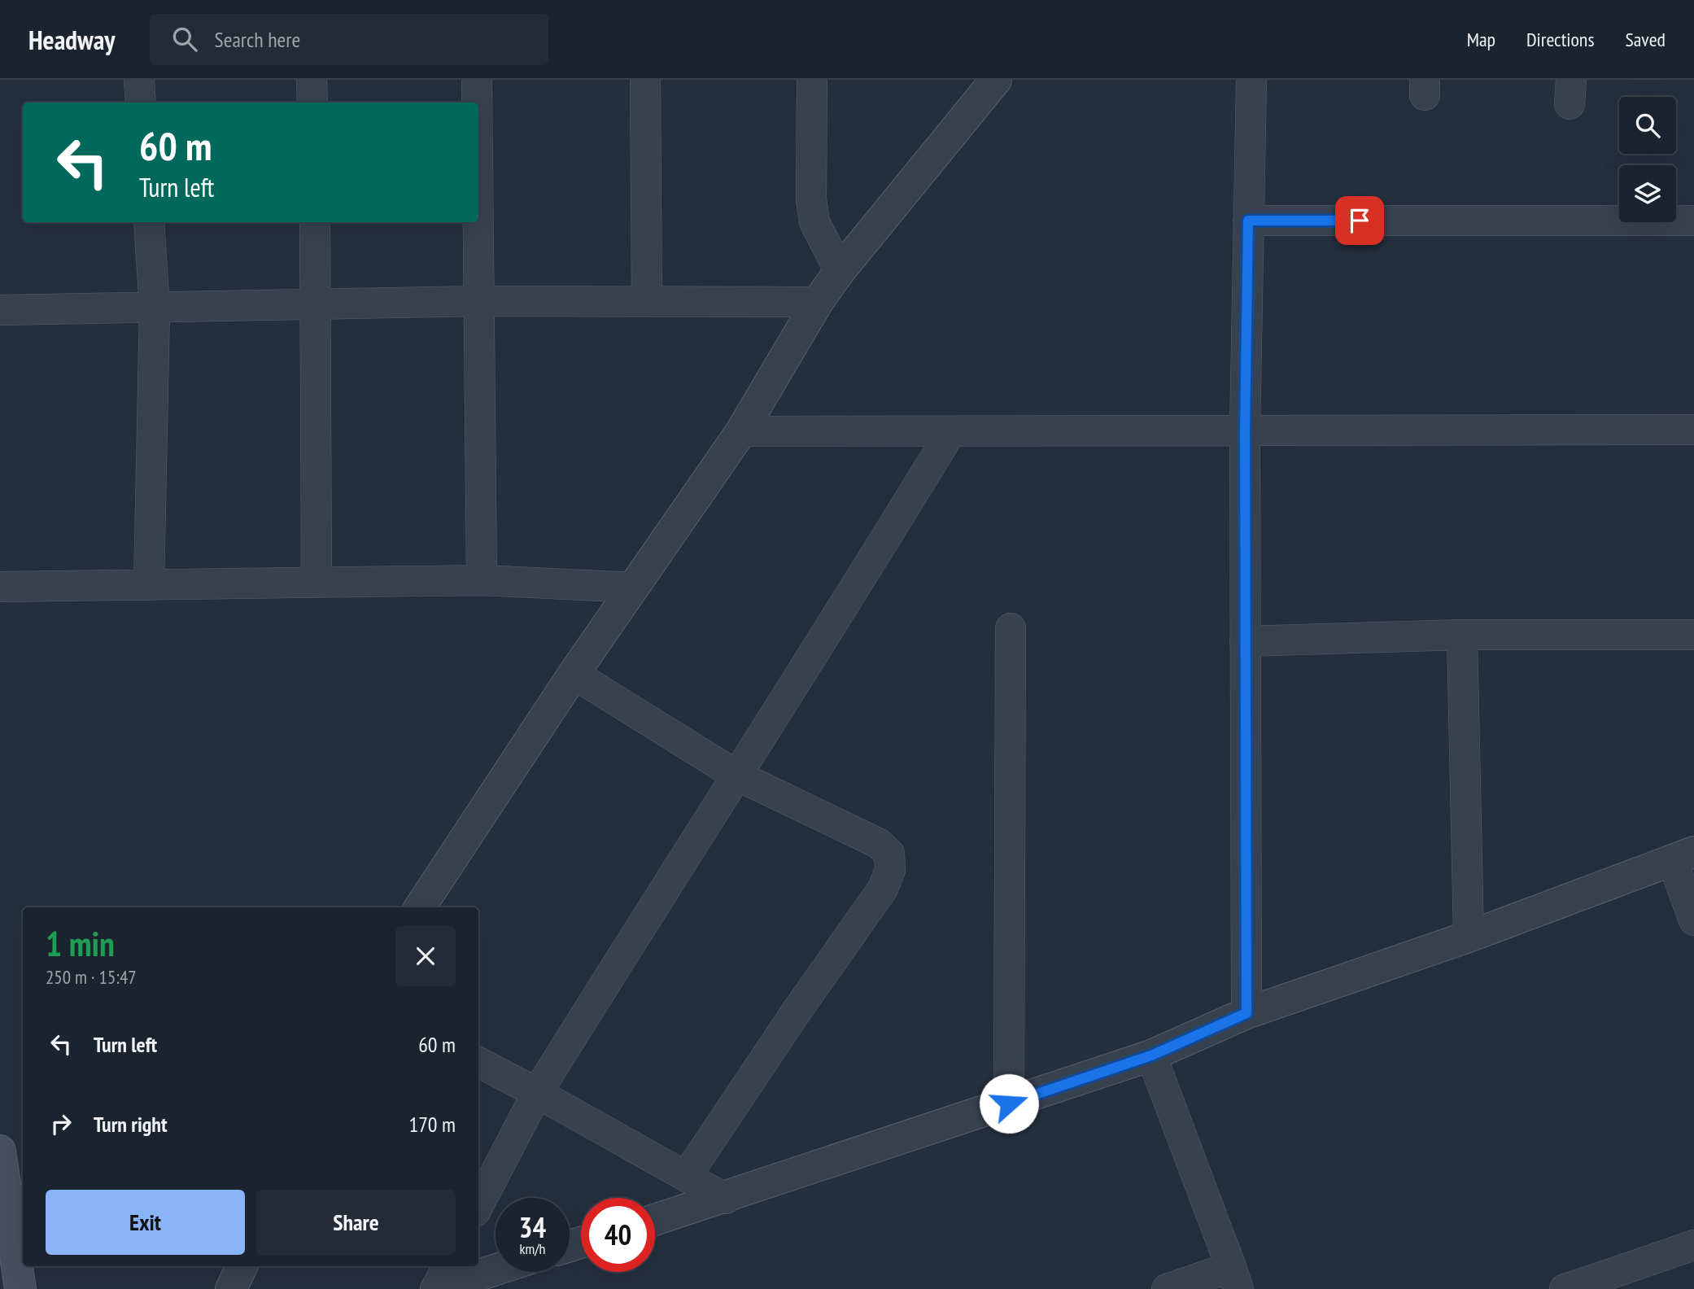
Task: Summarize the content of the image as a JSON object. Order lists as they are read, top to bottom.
{
  "page": {
    "header": "Headway",
    "search": "Search here",
    "nav": ["Map", "Directions", "Saved"],
    "turn": ["60 m", "Turn left"],
    "heading": ["1 min", "250 m · 15:47"],
    "list": [
      {
        "name": "Turn left",
        "value": "60 m"
      },
      {
        "name": "Turn right",
        "value": "170 m"
      }
    ],
    "buttons": ["Exit", "Share"],
    "speed": "34 km/h",
    "limit": "40"
  }
}
